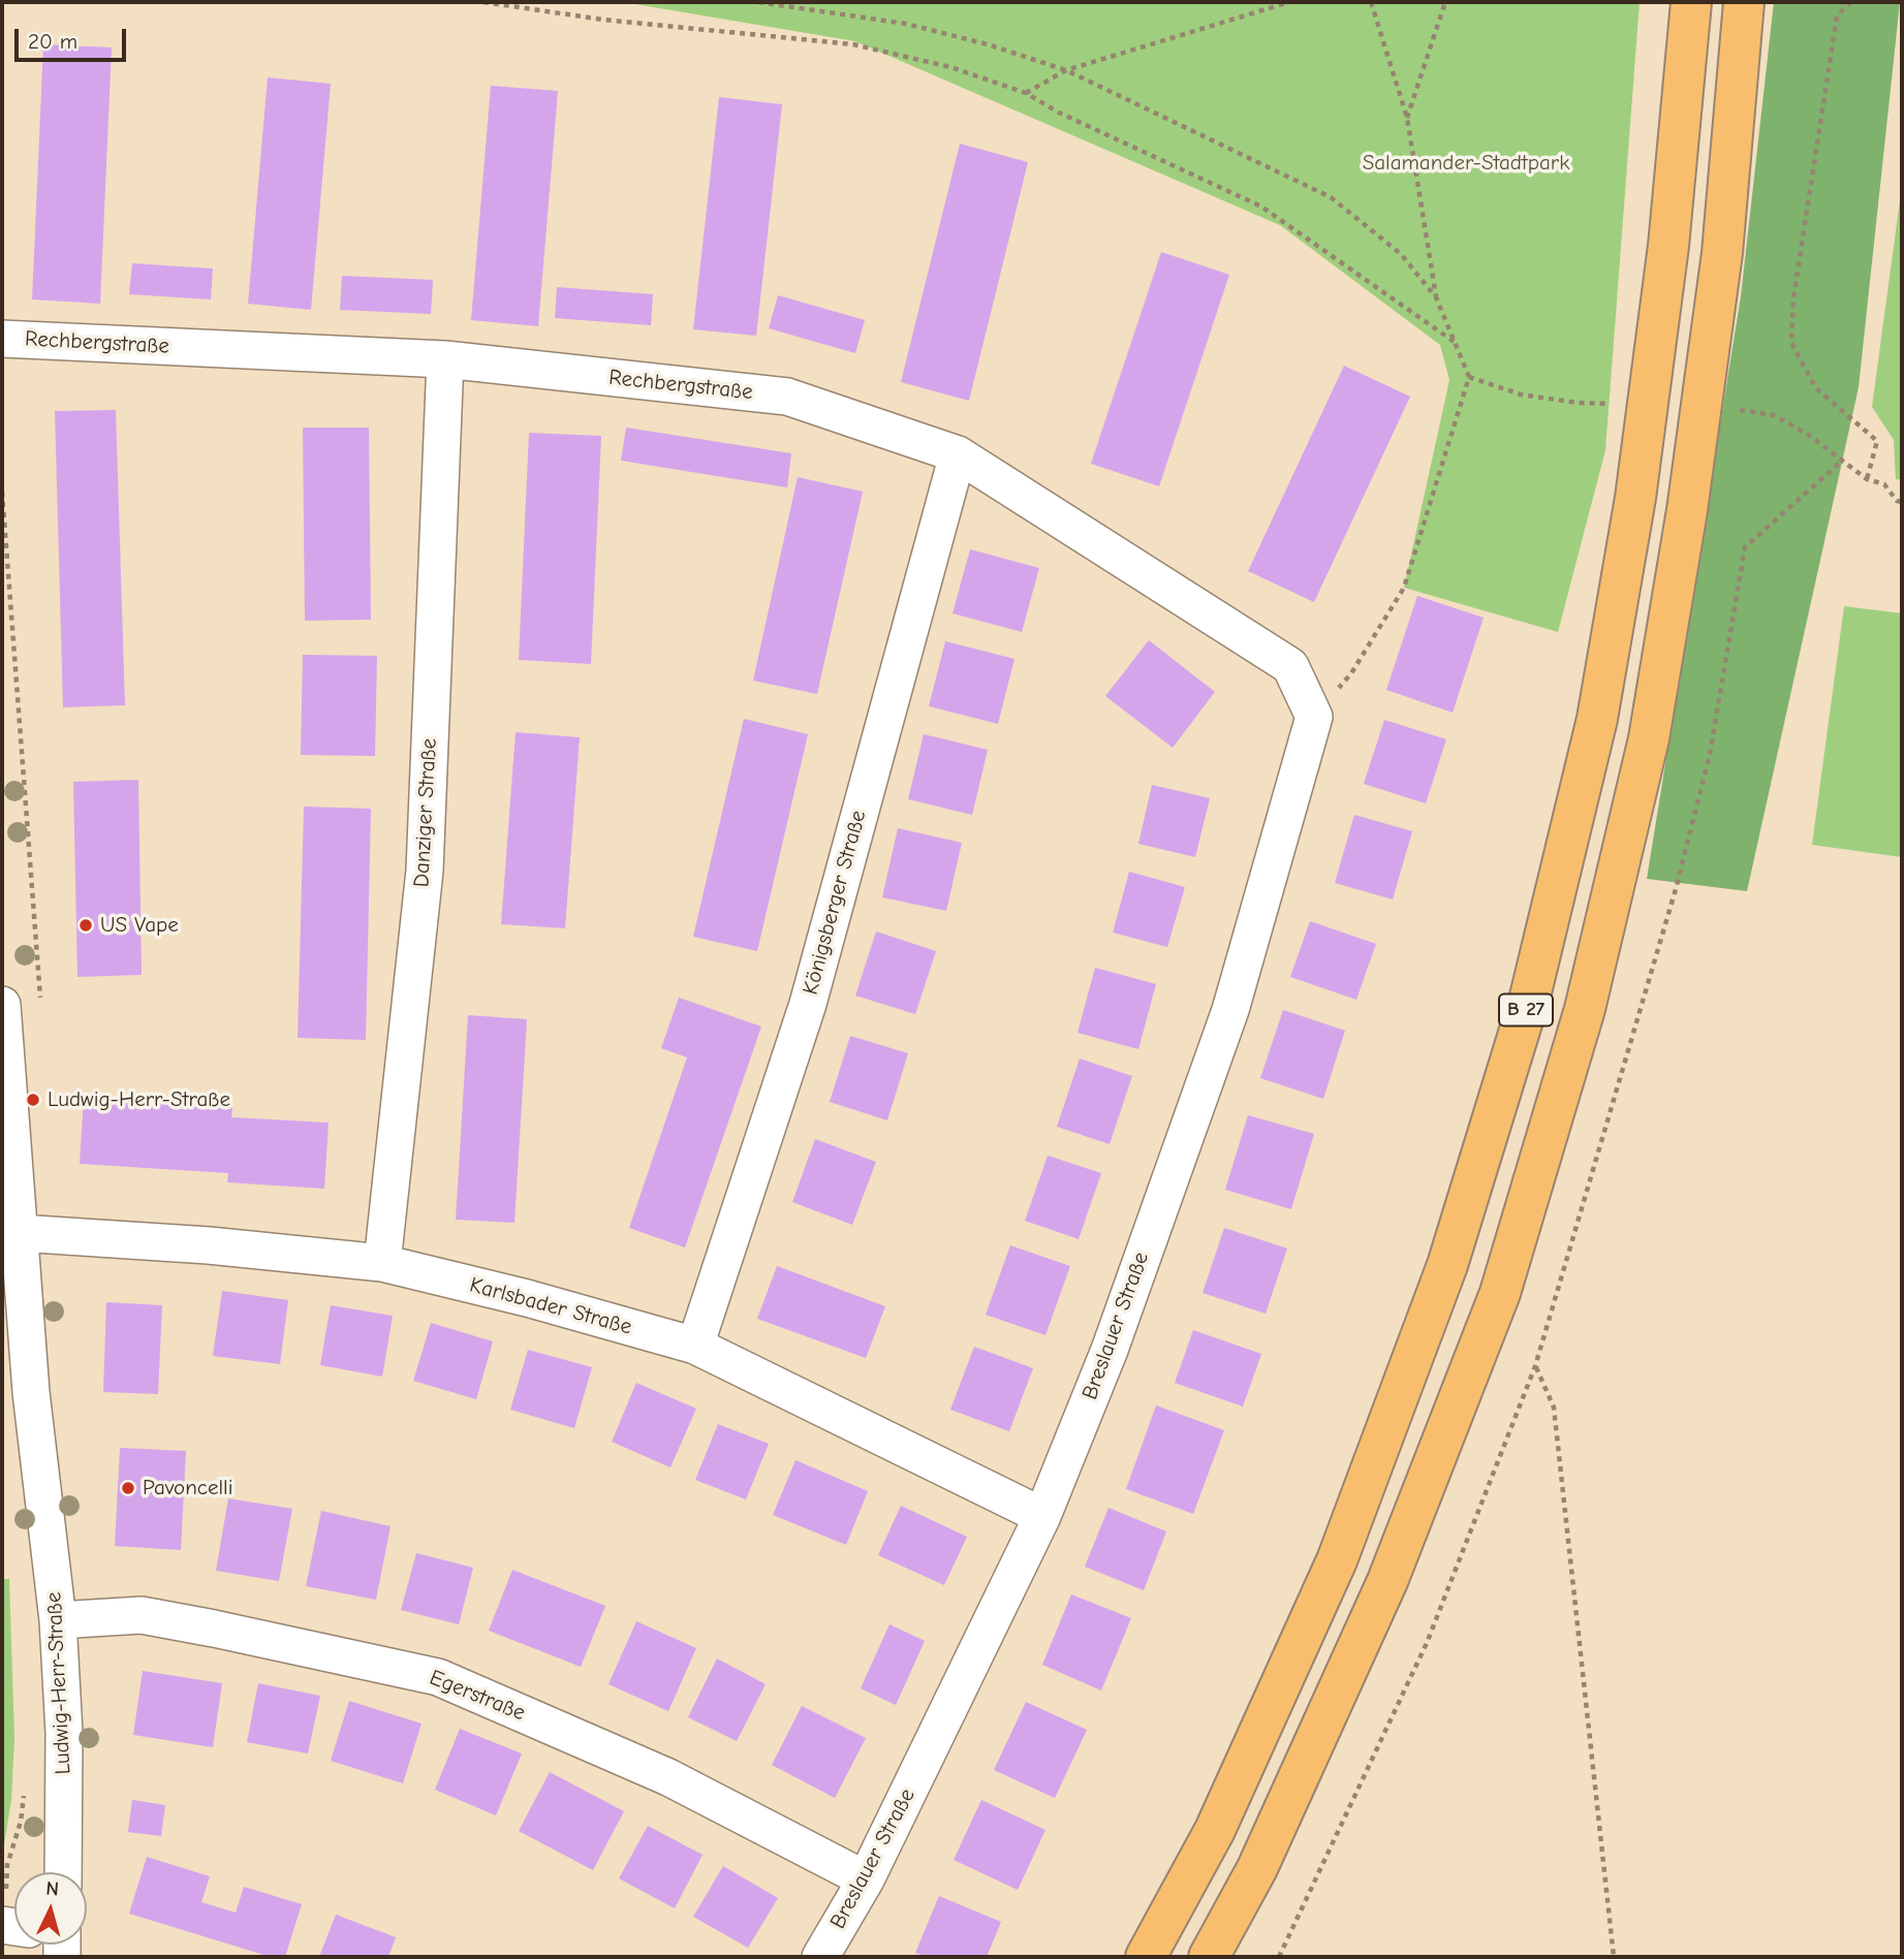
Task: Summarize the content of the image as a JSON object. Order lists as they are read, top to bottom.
{
  "streets": {
    "highway": ["B 27"],
    "street": [
      "Rechbergstraße",
      "Danziger Straße",
      "Königsberger Straße",
      "Karlsbader Straße",
      "Breslauer Straße",
      "Ludwig-Herr-Straße",
      "Egerstraße"
    ]
  },
  "crossings": [
    ["Rechbergstraße", "Danziger Straße"],
    ["Rechbergstraße", "Königsberger Straße"],
    ["Rechbergstraße", "Breslauer Straße"],
    ["Danziger Straße", "Karlsbader Straße"],
    ["Königsberger Straße", "Karlsbader Straße"],
    ["Karlsbader Straße", "Breslauer Straße"],
    ["Karlsbader Straße", "Ludwig-Herr-Straße"],
    ["Breslauer Straße", "Egerstraße"],
    ["Ludwig-Herr-Straße", "Egerstraße"]
  ],
  "parks": ["Salamander-Stadtpark"],
  "places": ["US Vape", "Ludwig-Herr-Straße", "Pavoncelli"],
  "scale_bar": "20 m",
  "north": "top"
}
